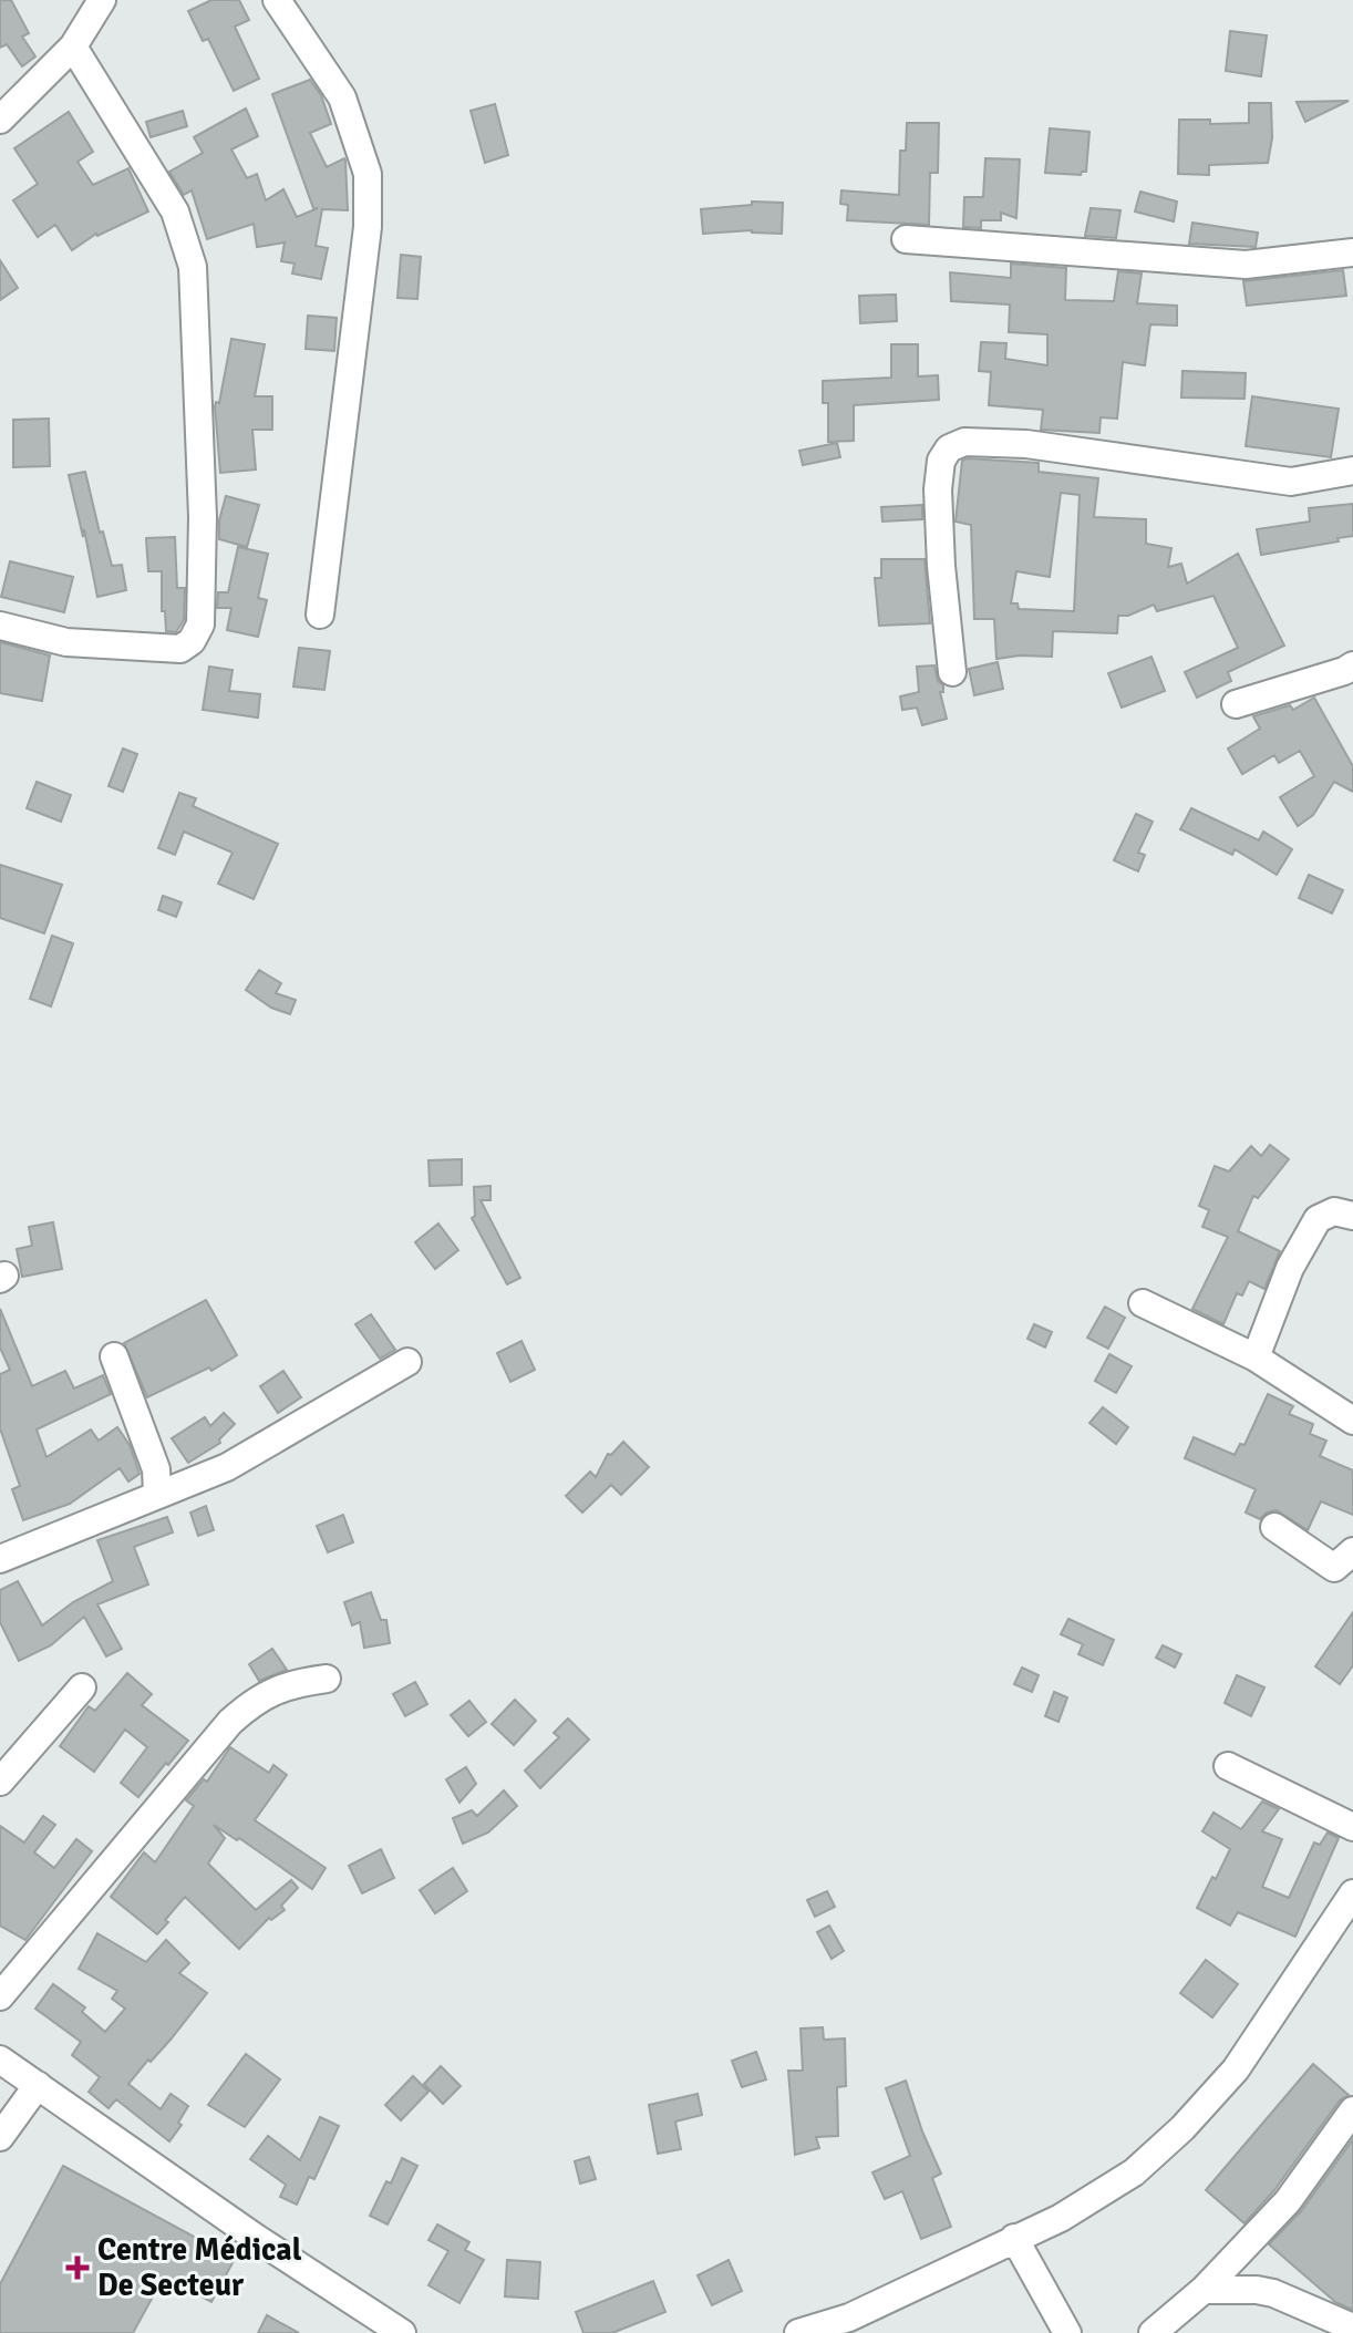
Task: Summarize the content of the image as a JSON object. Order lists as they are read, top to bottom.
{
  "places": {
    "health": ["Centre Médical De Secteur"]
  }
}
